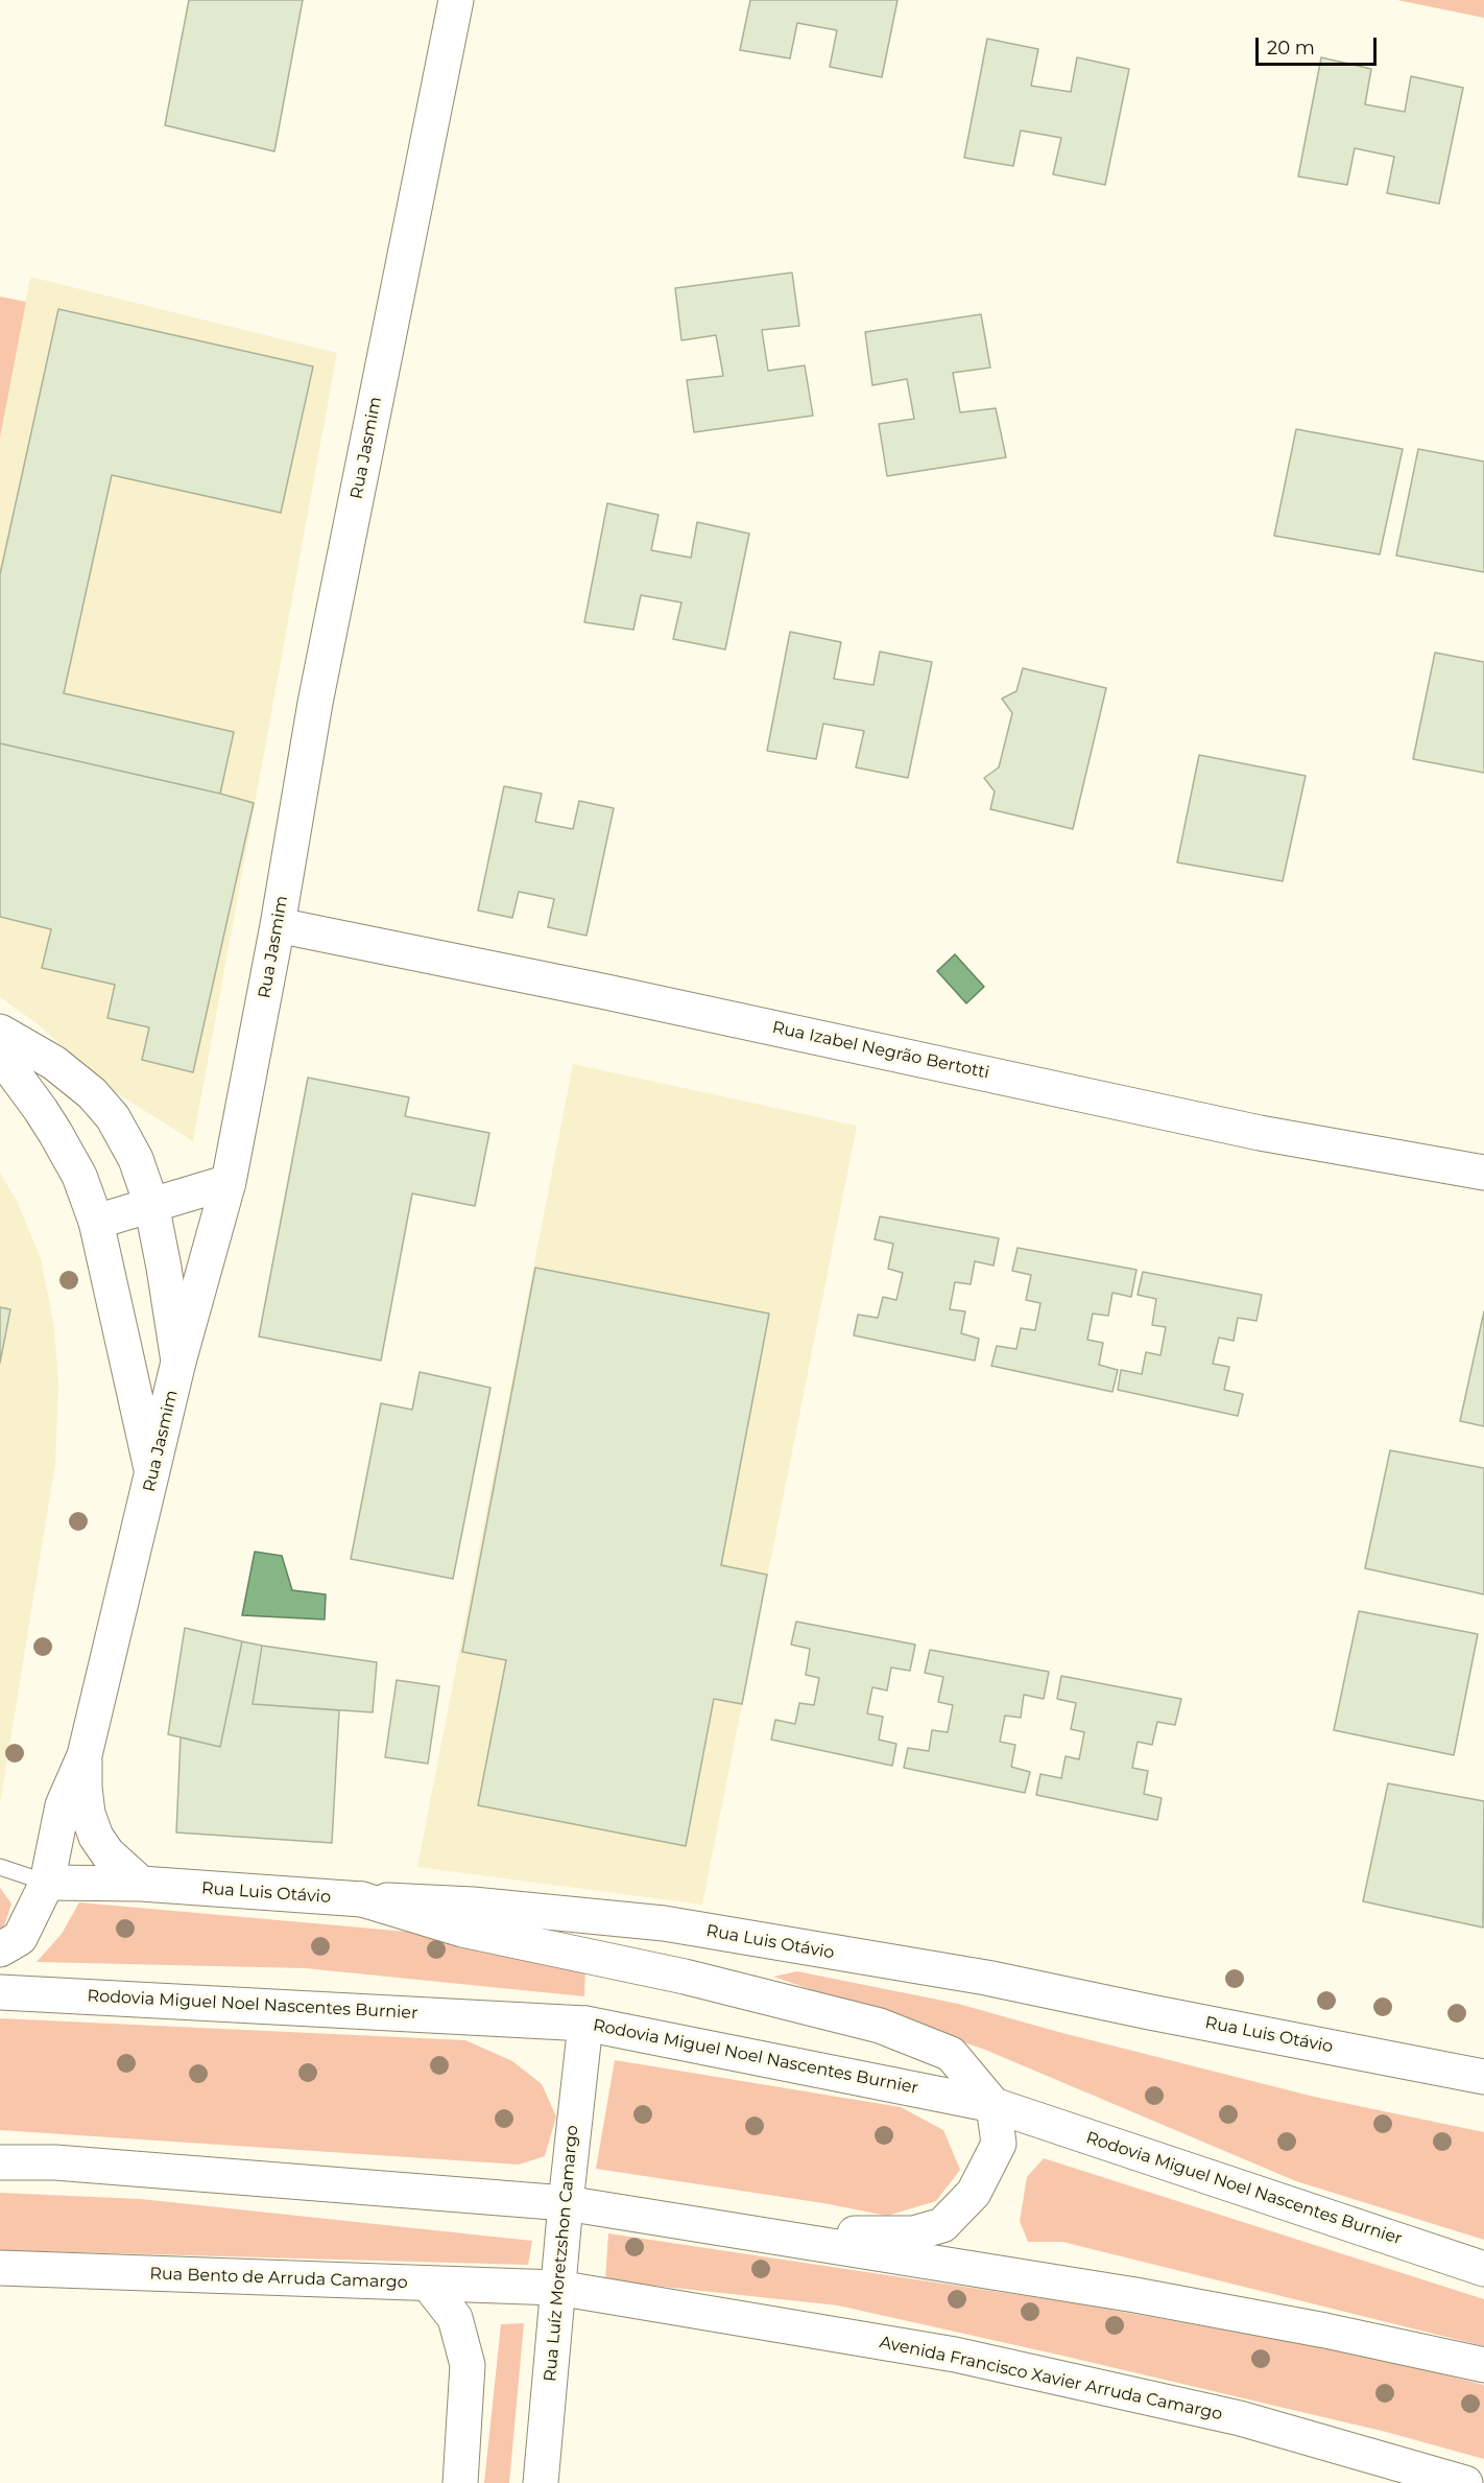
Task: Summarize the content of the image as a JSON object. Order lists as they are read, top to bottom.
{
  "streets": {
    "main road": [
      "Rua Jasmim",
      "Rua Izabel Negrão Bertotti",
      "Rua Luis Otávio",
      "Rodovia Miguel Noel Nascentes Burnier",
      "Rua Luíz Moretzshon Camargo",
      "Rua Bento de Arruda Camargo",
      "Avenida Francisco Xavier Arruda Camargo"
    ]
  },
  "crossings": [
    ["Rua Jasmim", "Rua Izabel Negrão Bertotti"],
    ["Rua Jasmim", "Rua Luis Otávio"],
    ["Rodovia Miguel Noel Nascentes Burnier", "Rua Luíz Moretzshon Camargo"],
    ["Rua Luíz Moretzshon Camargo", "Rua Bento de Arruda Camargo"],
    ["Rua Luíz Moretzshon Camargo", "Avenida Francisco Xavier Arruda Camargo"],
    ["Rua Bento de Arruda Camargo", "Avenida Francisco Xavier Arruda Camargo"]
  ],
  "scale_bar": "20 m"
}
